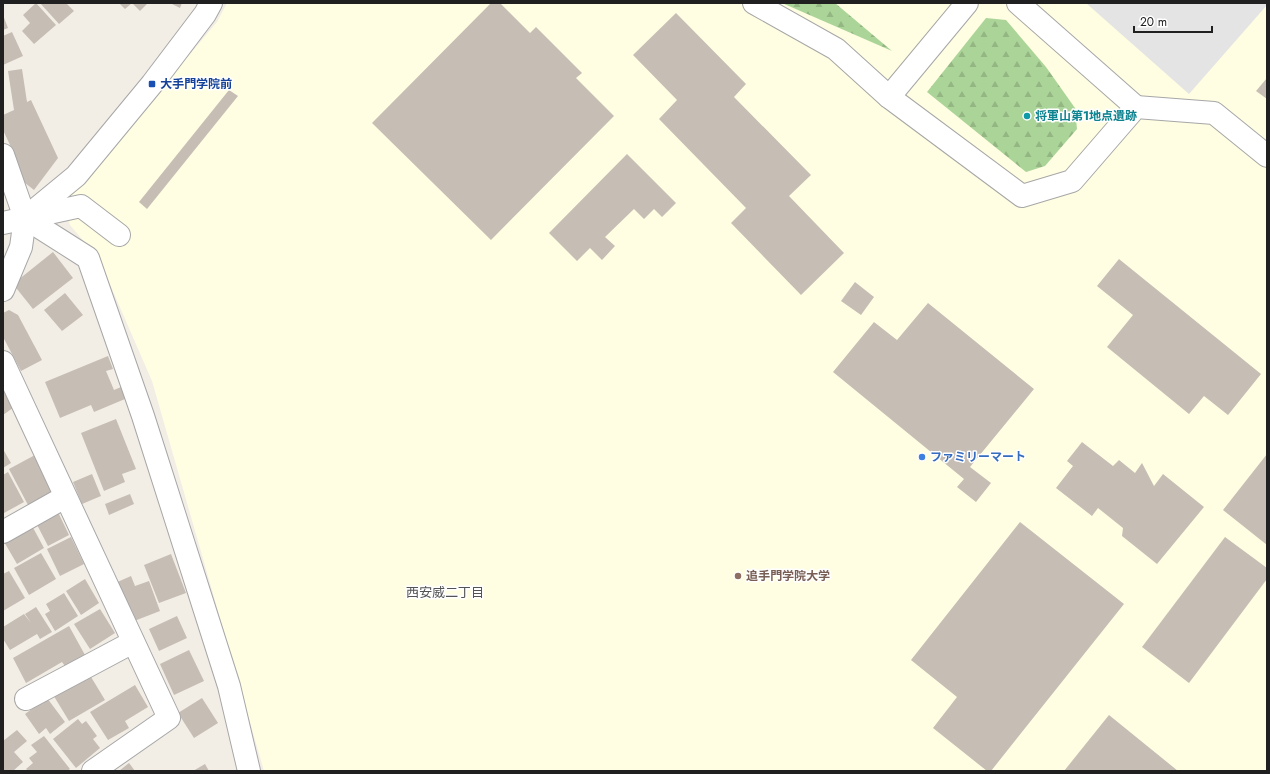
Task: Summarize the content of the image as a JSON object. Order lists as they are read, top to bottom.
{
  "districts": ["西安威二丁目"],
  "places": {
    "transit": ["大手門学院前"],
    "other": ["将軍山第1地点遺跡", "ファミリーマート", "追手門学院大学"]
  },
  "scale_bar": "20 m"
}
